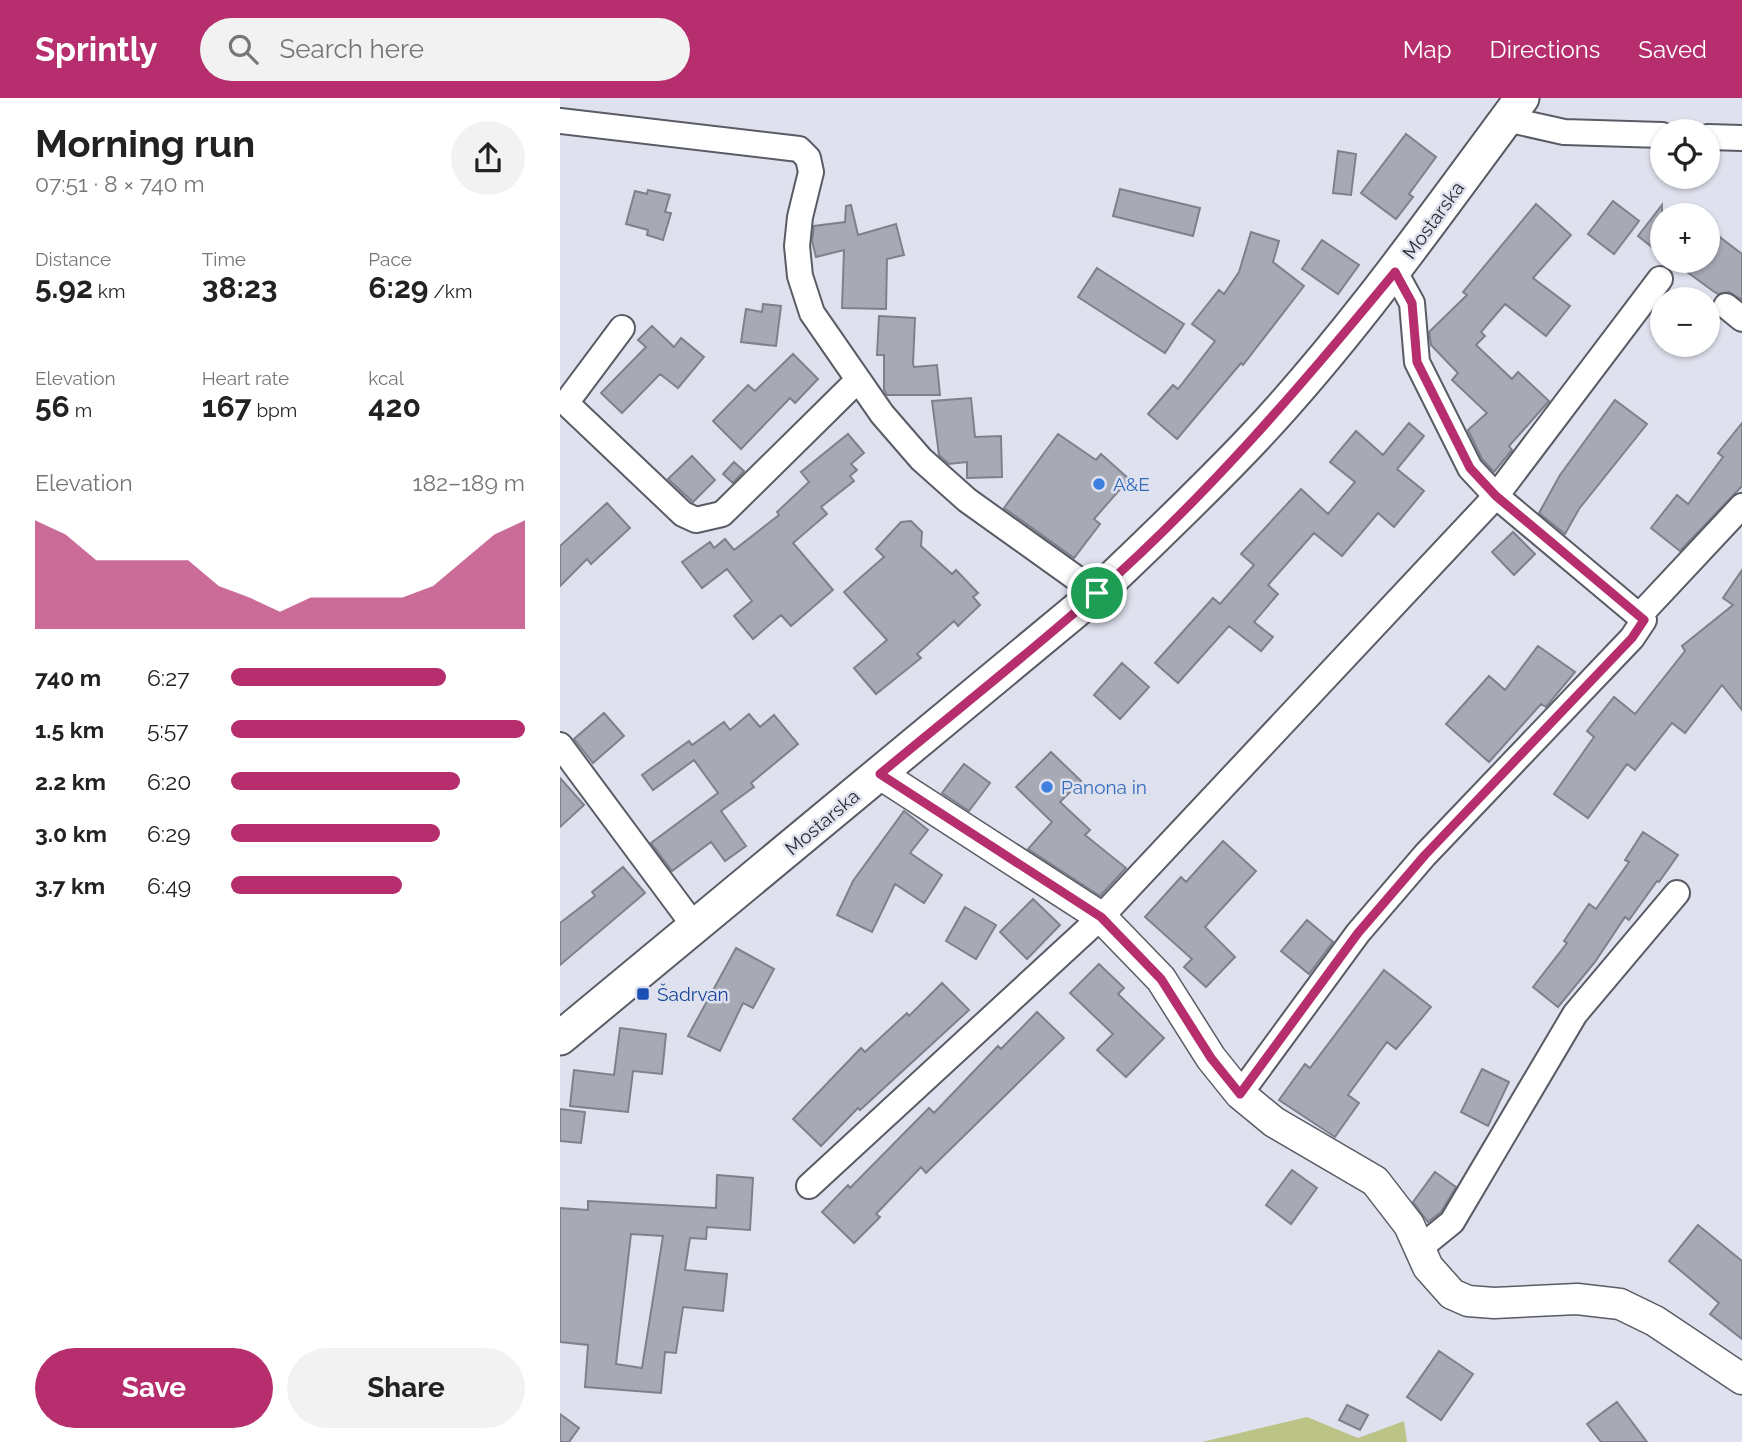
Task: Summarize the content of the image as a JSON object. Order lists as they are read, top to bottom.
{
  "streets": {
    "main road": ["Mostarska"]
  },
  "places": {
    "other": ["A&E", "Panona in"],
    "transit": ["Šadrvan"]
  },
  "page": {
    "header": "Sprintly",
    "search": "Search here",
    "nav": ["Map", "Directions", "Saved"],
    "heading": ["Morning run", "07:51 · 8 × 740 m"],
    "map_buttons": ["+", "−"],
    "stats": [
      ["Distance", "5.92 km"],
      ["Time", "38:23"],
      ["Pace", "6:29 /km"],
      ["Elevation", "56 m"],
      ["Heart rate", "167 bpm"],
      ["kcal", "420"]
    ],
    "chart": ["Elevation", "182–189 m"],
    "list": [
      {
        "name": "740 m",
        "note": "6:27"
      },
      {
        "name": "1.5 km",
        "note": "5:57"
      },
      {
        "name": "2.2 km",
        "note": "6:20"
      },
      {
        "name": "3.0 km",
        "note": "6:29"
      },
      {
        "name": "3.7 km",
        "note": "6:49"
      }
    ],
    "buttons": ["Save", "Share"]
  }
}
